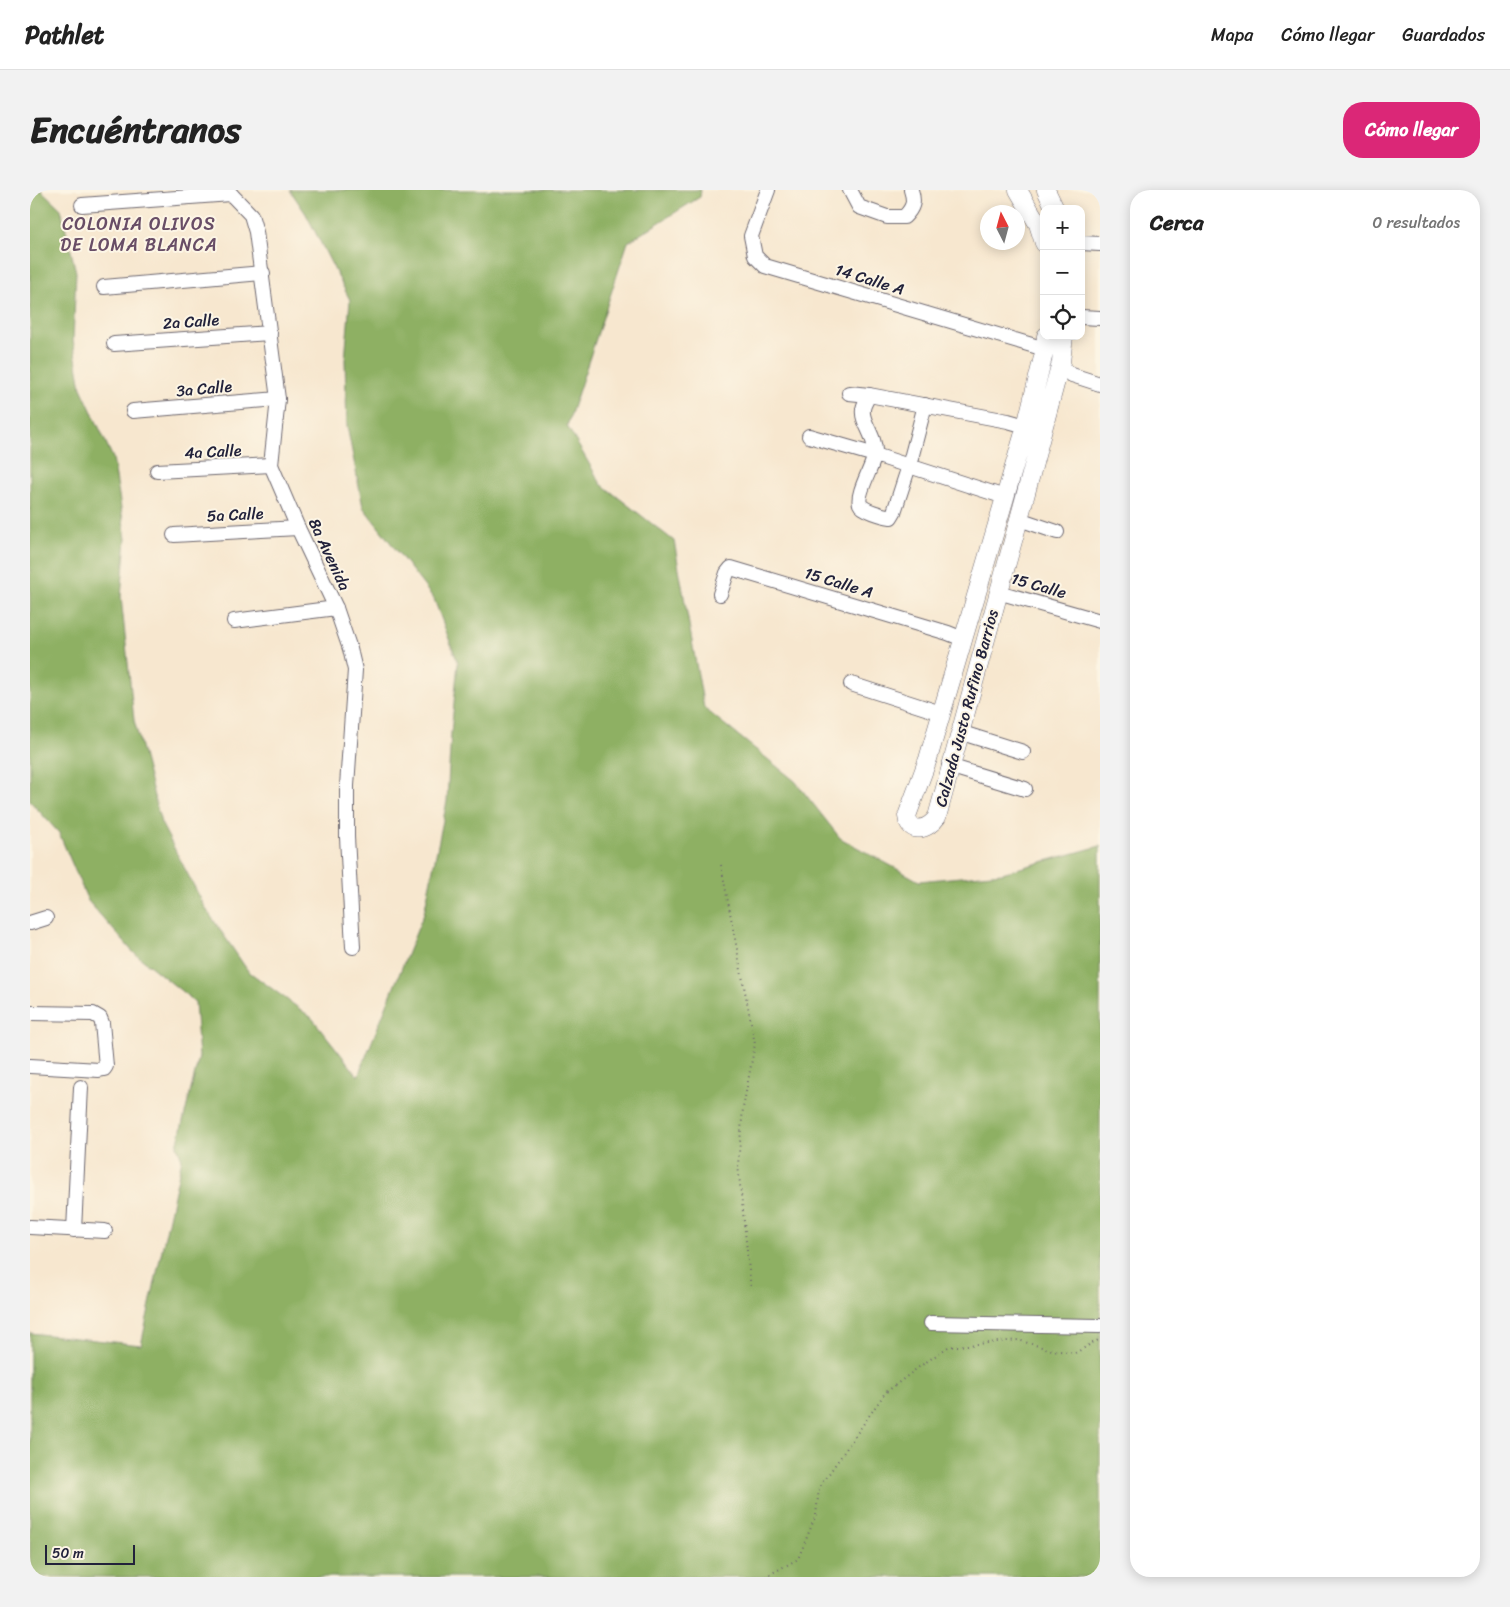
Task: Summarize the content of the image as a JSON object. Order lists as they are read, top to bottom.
{
  "streets": {
    "street": [
      "14 Calle A",
      "2a Calle",
      "3a Calle",
      "4a Calle",
      "5a Calle",
      "8a Avenida",
      "15 Calle A",
      "15 Calle",
      "Calzada Justo Rufino Barrios"
    ]
  },
  "crossings": [
    ["14 Calle A", "Calzada Justo Rufino Barrios"],
    ["2a Calle", "8a Avenida"],
    ["3a Calle", "8a Avenida"],
    ["4a Calle", "8a Avenida"],
    ["5a Calle", "8a Avenida"],
    ["15 Calle A", "Calzada Justo Rufino Barrios"],
    ["15 Calle", "Calzada Justo Rufino Barrios"]
  ],
  "districts": ["COLONIA OLIVOS DE LOMA BLANCA"],
  "scale_bar": "50 m",
  "north": "top",
  "page": {
    "header": "Pathlet",
    "nav": ["Mapa", "Cómo llegar", "Guardados"],
    "title": "Encuéntranos",
    "buttons": "Cómo llegar",
    "heading": ["Cerca", "0 resultados"],
    "map_buttons": ["+", "−"],
    "scale": "50 m"
  }
}
